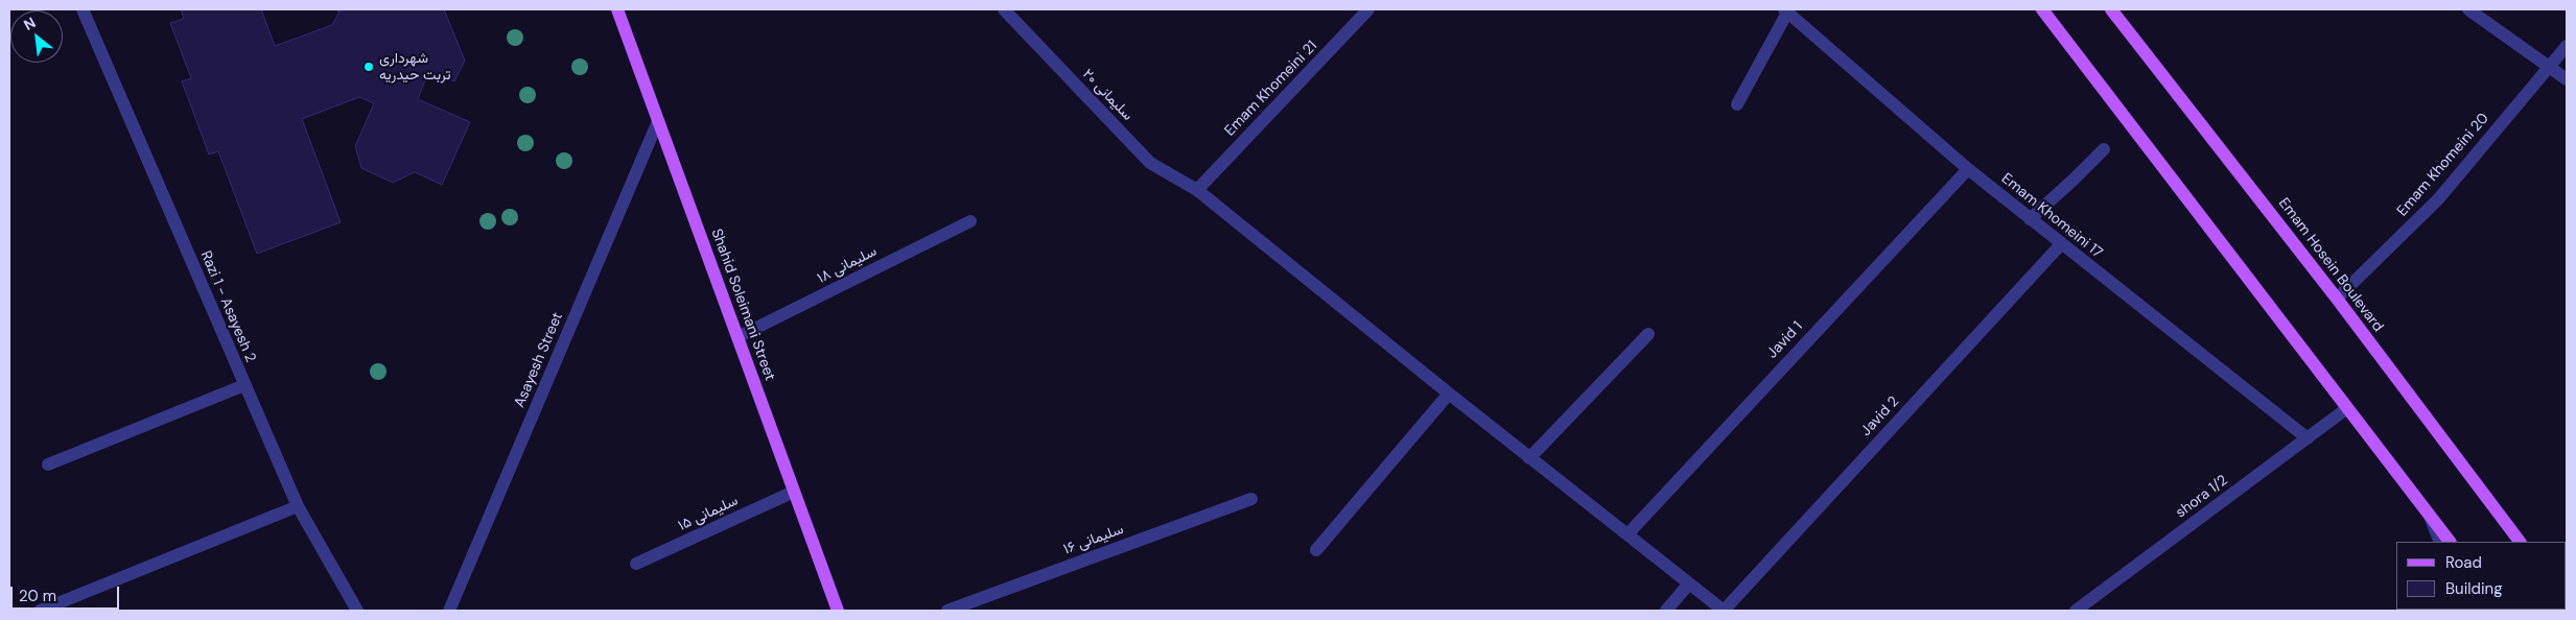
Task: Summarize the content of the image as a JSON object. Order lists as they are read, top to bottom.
{
  "streets": {
    "main road": ["Emam Hosein Boulevard", "Shahid Soleimani Street"],
    "street": [
      "Emam Khomeini 21",
      "سلیمانی ۲۰",
      "Emam Khomeini 20",
      "Emam Khomeini 17",
      "سلیمانی ۱۸",
      "Razi 1 - Asayesh 2",
      "Javid 1",
      "Asayesh Street",
      "Javid 2",
      "shora 1/2",
      "سلیمانی ۱۵",
      "سلیمانی ۱۶"
    ]
  },
  "crossings": [
    ["Emam Khomeini 21", "سلیمانی ۲۰"],
    ["سلیمانی ۲۰", "Javid 1"],
    ["سلیمانی ۲۰", "Javid 2"],
    ["Emam Khomeini 20", "Emam Hosein Boulevard"],
    ["Emam Khomeini 17", "Javid 1"],
    ["Emam Khomeini 17", "Javid 2"],
    ["Emam Khomeini 17", "shora 1/2"],
    ["سلیمانی ۱۸", "Shahid Soleimani Street"],
    ["Shahid Soleimani Street", "Asayesh Street"],
    ["Shahid Soleimani Street", "سلیمانی ۱۵"]
  ],
  "places": ["شهرداری تربت حیدریه"],
  "legend": ["Road", "Building"],
  "scale_bar": "20 m",
  "north": "top left"
}
